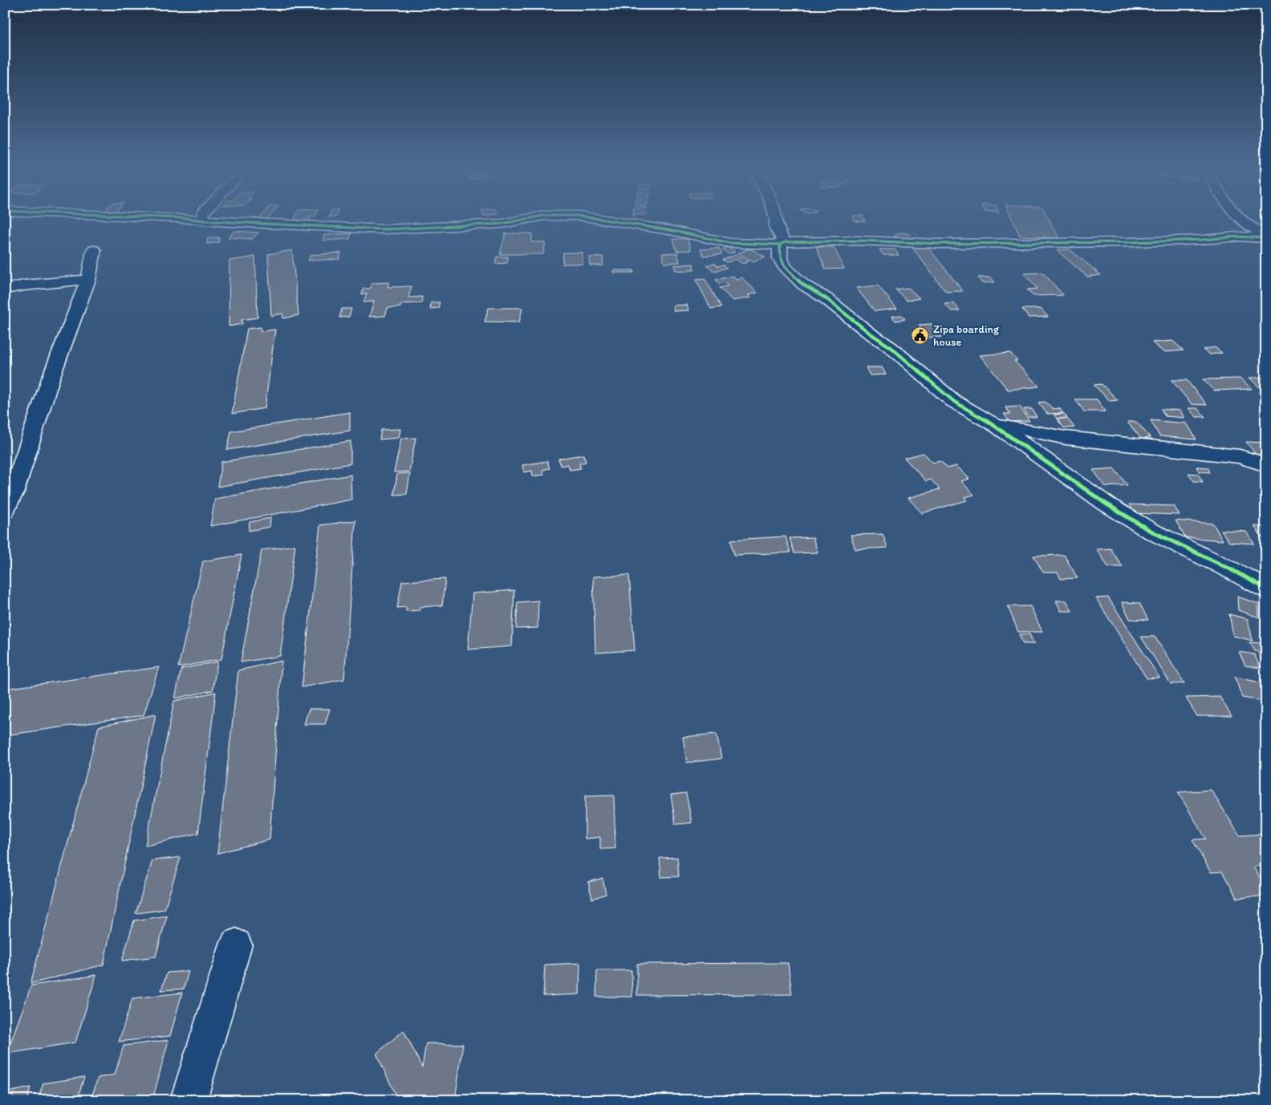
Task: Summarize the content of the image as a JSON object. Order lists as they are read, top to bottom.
{
  "places": {
    "public building": ["Zipa boarding house"]
  }
}
